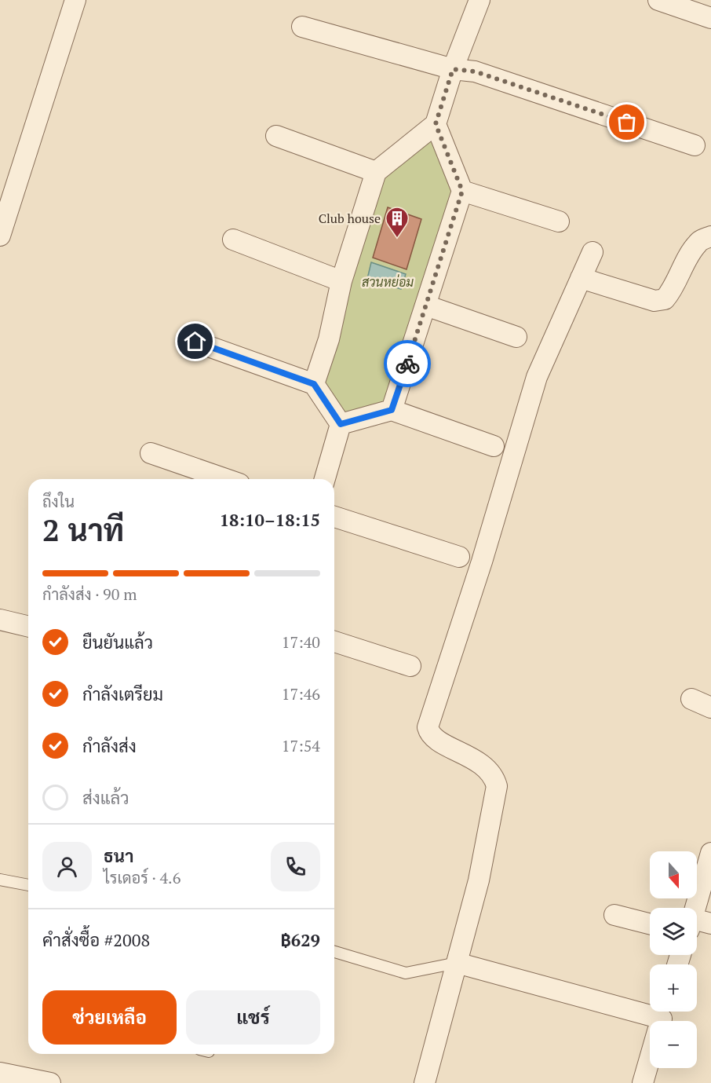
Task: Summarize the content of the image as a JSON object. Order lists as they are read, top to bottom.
{
  "parks": ["สวนหย่อม"],
  "places": {
    "building": ["Club house"]
  },
  "north": "bottom",
  "page": {
    "heading": ["2 นาที", "ถึงใน", "18:10–18:15"],
    "panel": [
      "ธนา",
      "ไรเดอร์ · 4.6",
      "คำสั่งซื้อ #2008",
      "฿629"
    ],
    "bar": "กำลังส่ง · 90 m",
    "list": [
      ["ยืนยันแล้ว", "17:40"],
      ["กำลังเตรียม", "17:46"],
      ["กำลังส่ง", "17:54"],
      "ส่งแล้ว"
    ],
    "map_buttons": ["+", "−"],
    "buttons": ["ช่วยเหลือ", "แชร์"]
  }
}
